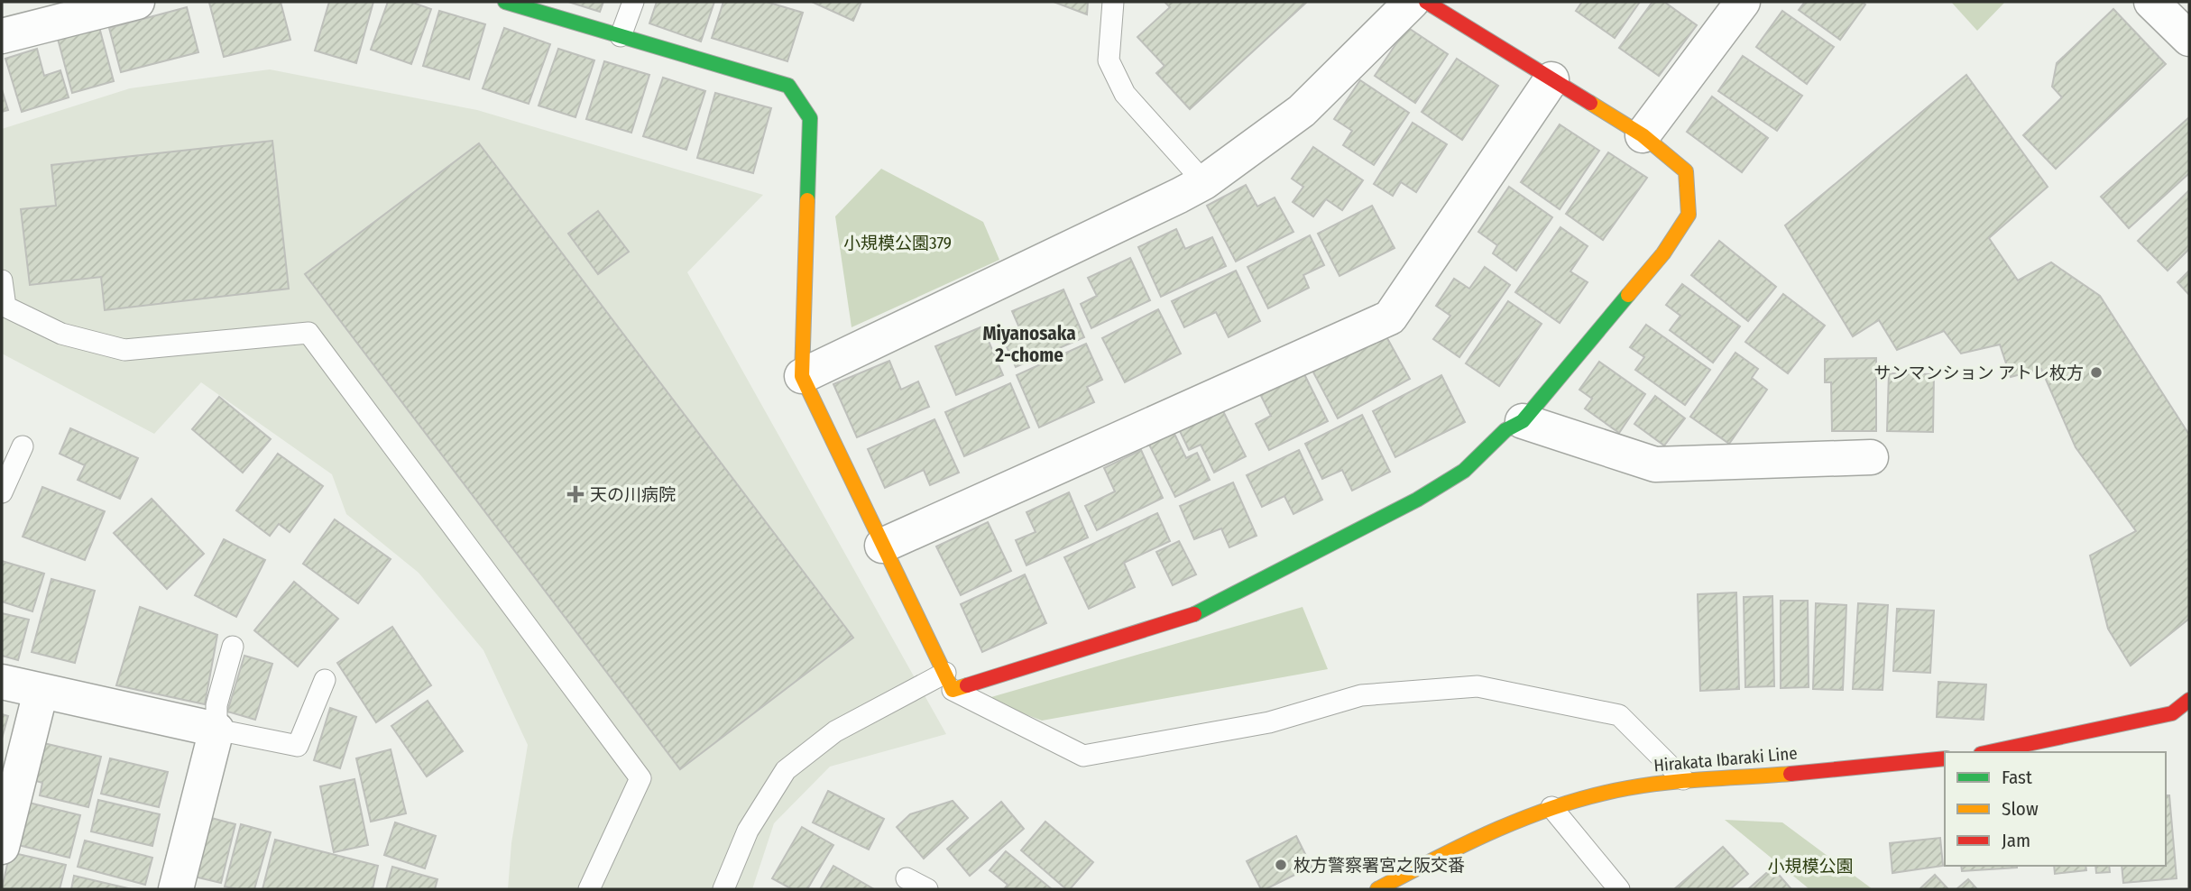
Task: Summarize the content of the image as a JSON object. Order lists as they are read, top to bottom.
{
  "streets": {
    "street": ["Hirakata Ibaraki Line"]
  },
  "districts": ["Miyanosaka 2-chome"],
  "parks": ["小規模公園379", "小規模公園"],
  "places": {
    "other": ["サンマンション アトレ枚方", "枚方警察署宮之阪交番"],
    "health": ["天の川病院"]
  },
  "legend": ["Fast", "Slow", "Jam"]
}
